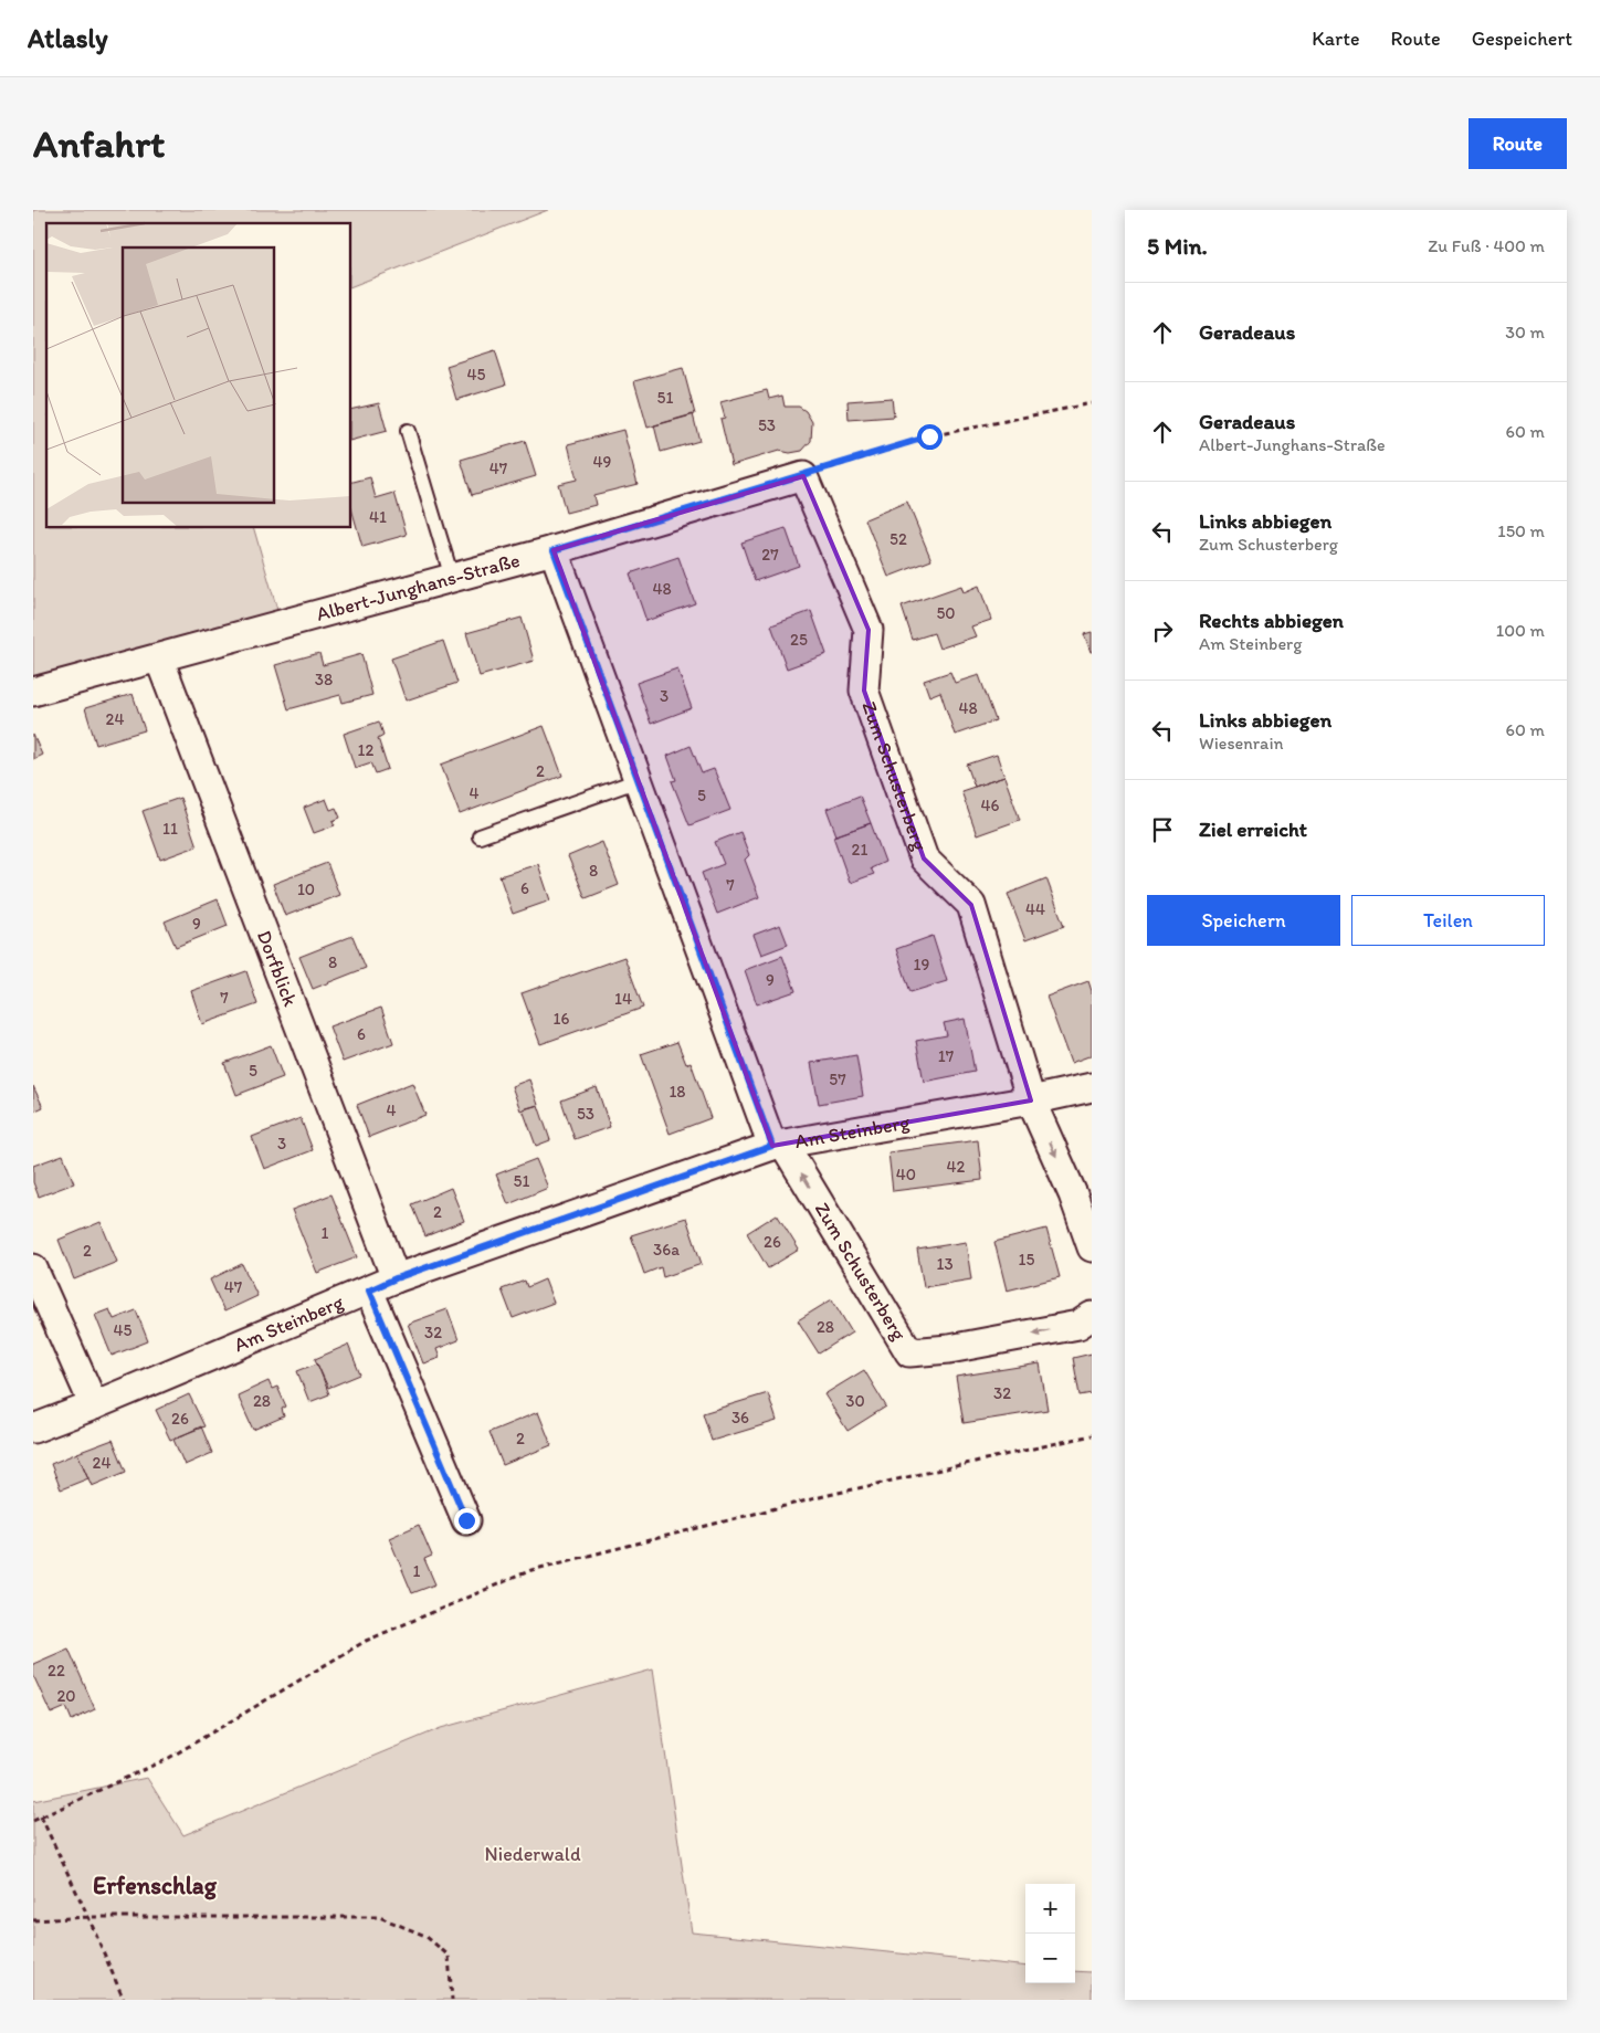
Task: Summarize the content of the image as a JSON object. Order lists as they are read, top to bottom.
{
  "streets": {
    "street": [
      "Albert-Junghans-Straße",
      "Zum Schusterberg",
      "Dorfblick",
      "Am Steinberg"
    ]
  },
  "crossings": [
    ["Albert-Junghans-Straße", "Zum Schusterberg"],
    ["Albert-Junghans-Straße", "Dorfblick"],
    ["Zum Schusterberg", "Am Steinberg"],
    ["Dorfblick", "Am Steinberg"]
  ],
  "districts": ["Erfenschlag"],
  "parks": ["Niederwald"],
  "house_numbers": [
    "45",
    "51",
    "53",
    "49",
    "47",
    "41",
    "52",
    "27",
    "48",
    "50",
    "25",
    "38",
    "3",
    "48",
    "24",
    "12",
    "2",
    "4",
    "5",
    "46",
    "11",
    "21",
    "8",
    "7",
    "6",
    "10",
    "44",
    "9",
    "8",
    "19",
    "9",
    "7",
    "14",
    "16",
    "6",
    "17",
    "5",
    "57",
    "18",
    "4",
    "53",
    "3",
    "42",
    "40",
    "51",
    "2",
    "1",
    "26",
    "36a",
    "2",
    "15",
    "13",
    "47",
    "28",
    "45",
    "32",
    "32",
    "28",
    "30",
    "36",
    "26",
    "2",
    "24",
    "1",
    "22",
    "20"
  ],
  "page": {
    "header": "Atlasly",
    "nav": ["Karte", "Route", "Gespeichert"],
    "buttons": [
      "Route",
      ["Speichern", "Teilen"]
    ],
    "title": "Anfahrt",
    "heading": ["5 Min.", "Zu Fuß · 400 m"],
    "list": [
      ["Geradeaus", "30 m"],
      ["Geradeaus", "Albert-Junghans-Straße", "60 m"],
      ["Links abbiegen", "Zum Schusterberg", "150 m"],
      ["Rechts abbiegen", "Am Steinberg", "100 m"],
      ["Links abbiegen", "Wiesenrain", "60 m"],
      "Ziel erreicht"
    ],
    "map_buttons": ["+", "−"]
  }
}
